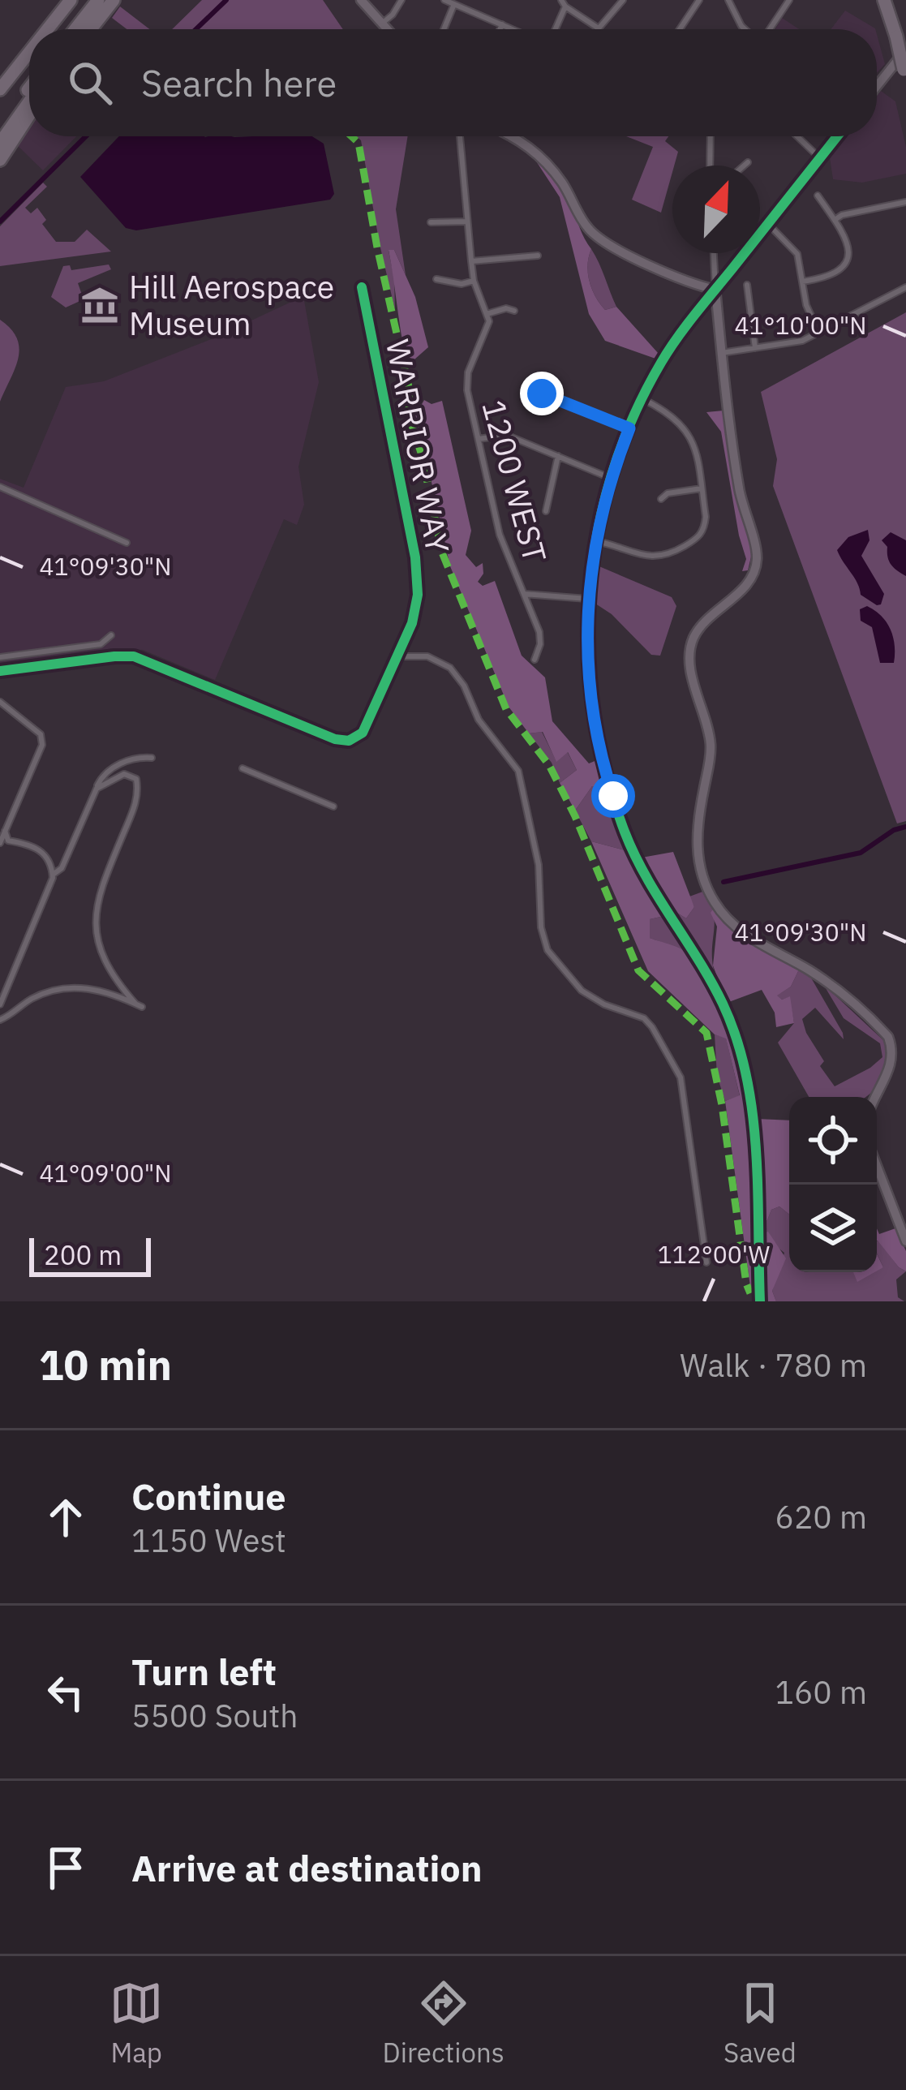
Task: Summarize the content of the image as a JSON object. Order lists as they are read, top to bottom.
{
  "streets": {
    "street": ["WARRIOR WAY", "1200 WEST"]
  },
  "places": {
    "museum": ["Hill Aerospace Museum"]
  },
  "scale_bar": "200 m",
  "north": "top right",
  "page": {
    "search": "Search here",
    "scale": "200 m",
    "heading": ["10 min", "Walk · 780 m"],
    "list": [
      ["Continue", "1150 West", "620 m"],
      ["Turn left", "5500 South", "160 m"],
      "Arrive at destination"
    ],
    "nav": ["Map", "Directions", "Saved"]
  },
  "coordinates": [
    "41°10'00\"N",
    "41°09'30\"N",
    "41°09'00\"N",
    "112°00'W"
  ]
}
